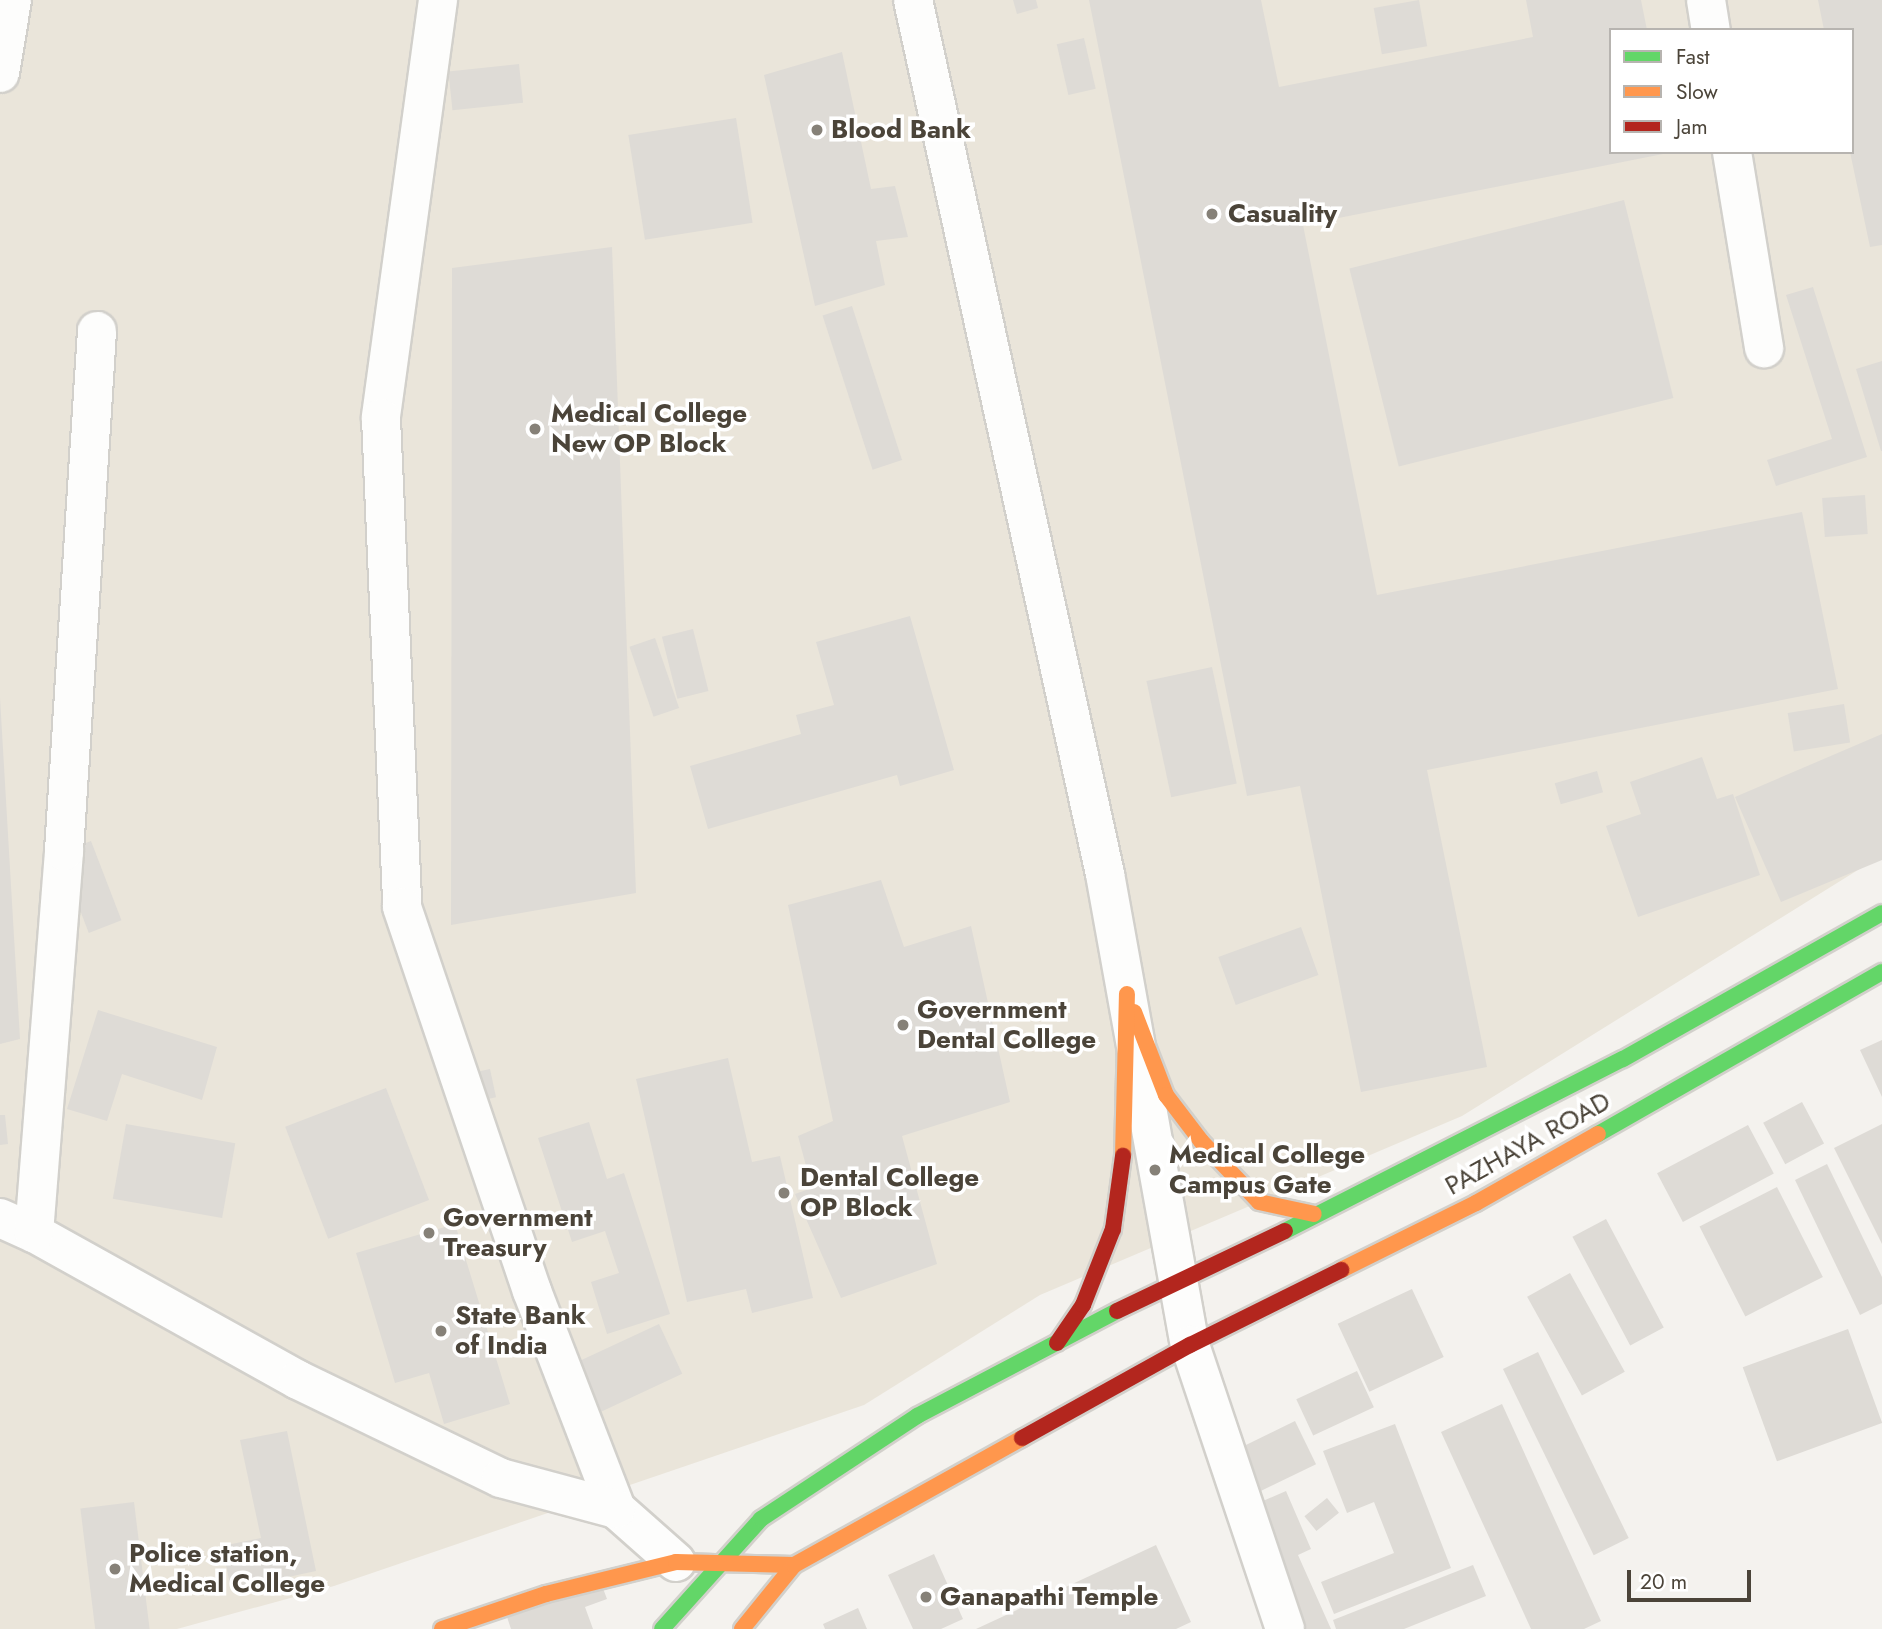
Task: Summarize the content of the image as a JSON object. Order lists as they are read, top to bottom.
{
  "streets": {
    "main road": ["PAZHAYA ROAD"]
  },
  "places": [
    "Blood Bank",
    "Casuality",
    "Medical College New OP Block",
    "Government Dental College",
    "Medical College Campus Gate",
    "Dental College OP Block",
    "Government Treasury",
    "State Bank of India",
    "Police station, Medical College",
    "Ganapathi Temple"
  ],
  "legend": ["Fast", "Slow", "Jam"],
  "scale_bar": "20 m"
}
